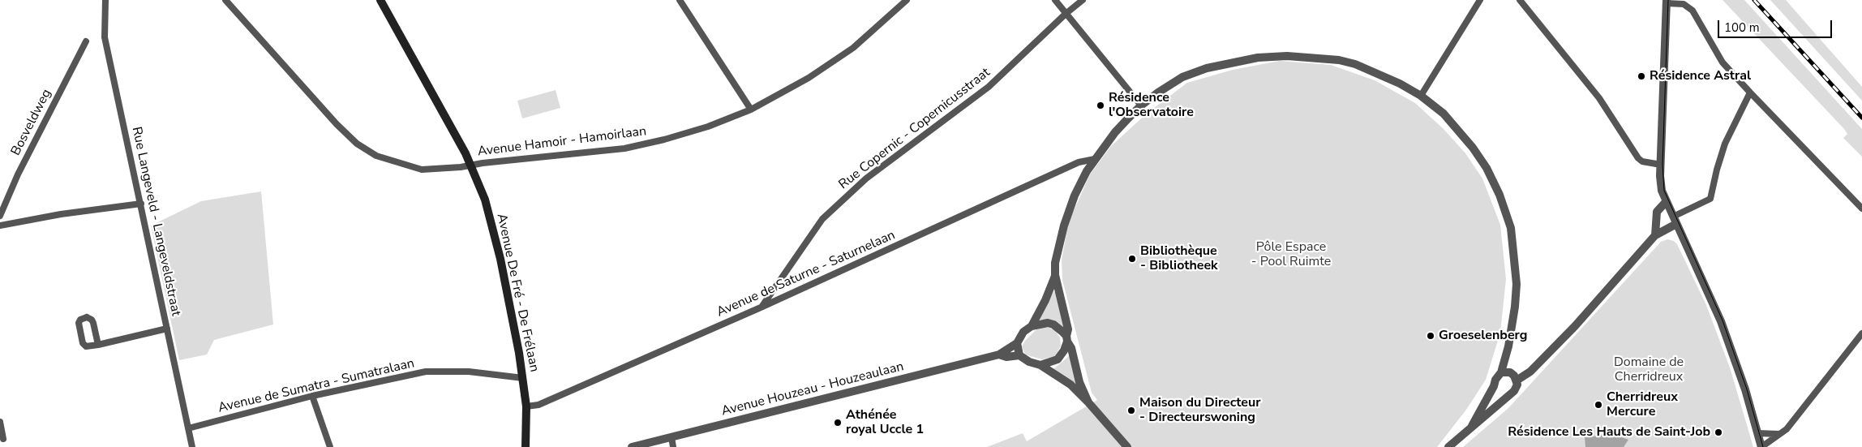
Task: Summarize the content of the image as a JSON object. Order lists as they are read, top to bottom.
{
  "streets": {
    "main road": ["Avenue De Fré - De Frélaan"],
    "street": [
      "Bosveldweg",
      "Rue Copernic - Copernicusstraat",
      "Avenue Hamoir - Hamoirlaan",
      "Rue Langeveld - Langeveldstraat",
      "Avenue de Saturne - Saturnelaan",
      "Avenue de Sumatra - Sumatralaan",
      "Avenue Houzeau - Houzeaulaan"
    ]
  },
  "crossings": [
    ["Rue Copernic - Copernicusstraat", "Avenue de Saturne - Saturnelaan"],
    ["Avenue Hamoir - Hamoirlaan", "Avenue De Fré - De Frélaan"],
    ["Rue Langeveld - Langeveldstraat", "Avenue de Sumatra - Sumatralaan"],
    ["Avenue de Saturne - Saturnelaan", "Avenue De Fré - De Frélaan"],
    ["Avenue De Fré - De Frélaan", "Avenue de Sumatra - Sumatralaan"]
  ],
  "parks": ["Pôle Espace - Pool Ruimte", "Domaine de Cherridreux"],
  "places": [
    "Résidence Astral",
    "Résidence l'Observatoire",
    "Bibliothèque - Bibliotheek",
    "Groeselenberg",
    "Cherridreux Mercure",
    "Maison du Directeur - Directeurswoning",
    "Athénée royal Uccle 1",
    "Résidence Les Hauts de Saint-Job"
  ],
  "scale_bar": "100 m"
}
